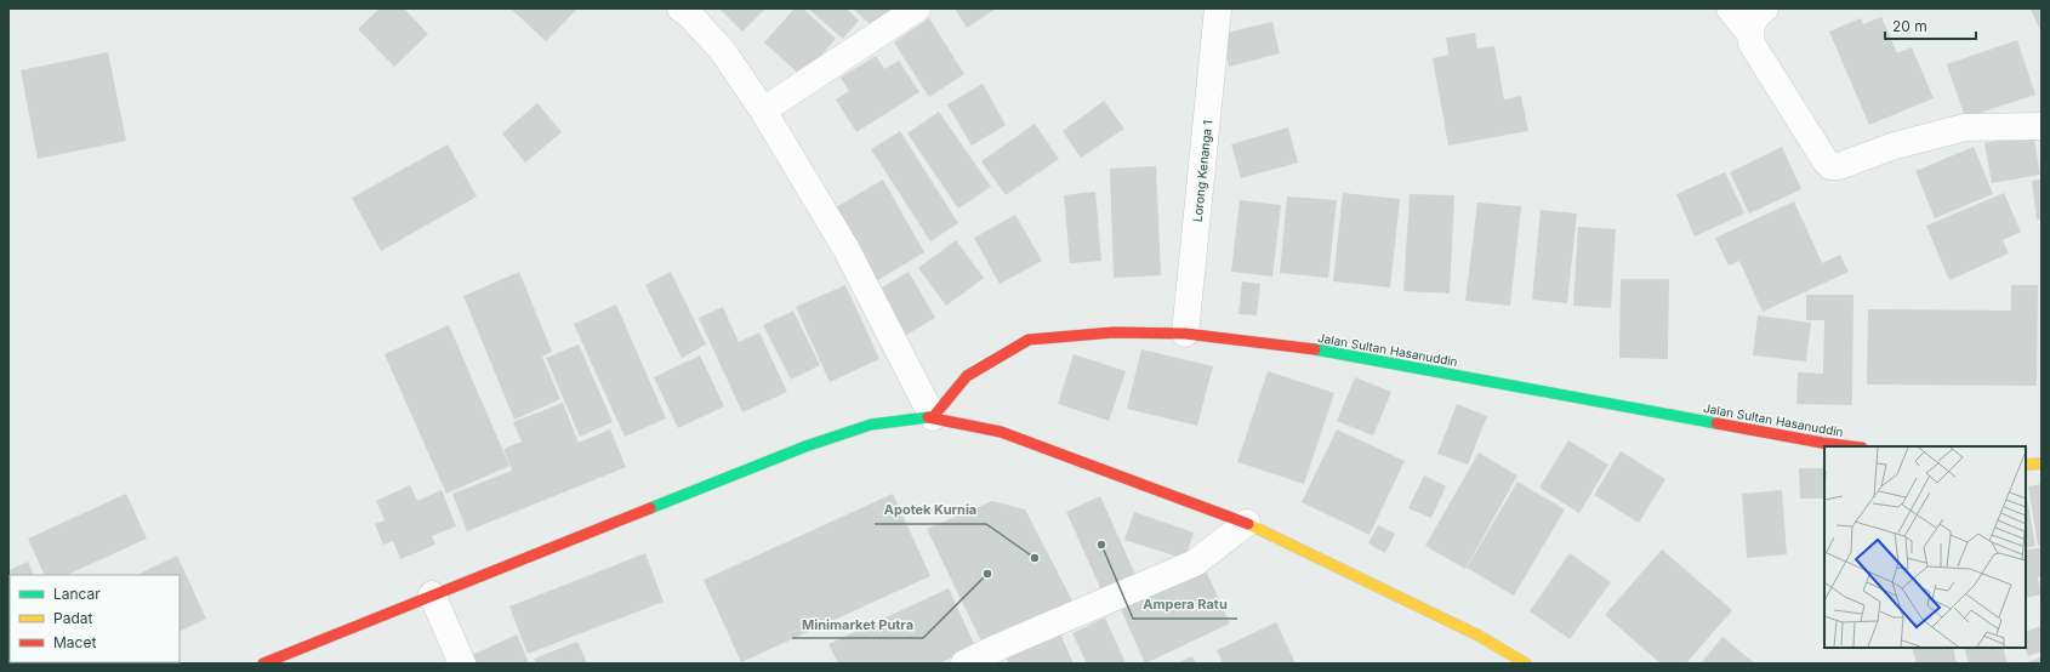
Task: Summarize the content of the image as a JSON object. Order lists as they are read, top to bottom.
{
  "streets": {
    "main road": ["Jalan Sultan Hasanuddin"],
    "street": ["Lorong Kenanga 1"]
  },
  "crossings": [
    ["Lorong Kenanga 1", "Jalan Sultan Hasanuddin"]
  ],
  "places": ["Ampera Ratu", "Apotek Kurnia", "Minimarket Putra"],
  "legend": ["Lancar", "Padat", "Macet"],
  "scale_bar": "20 m"
}
